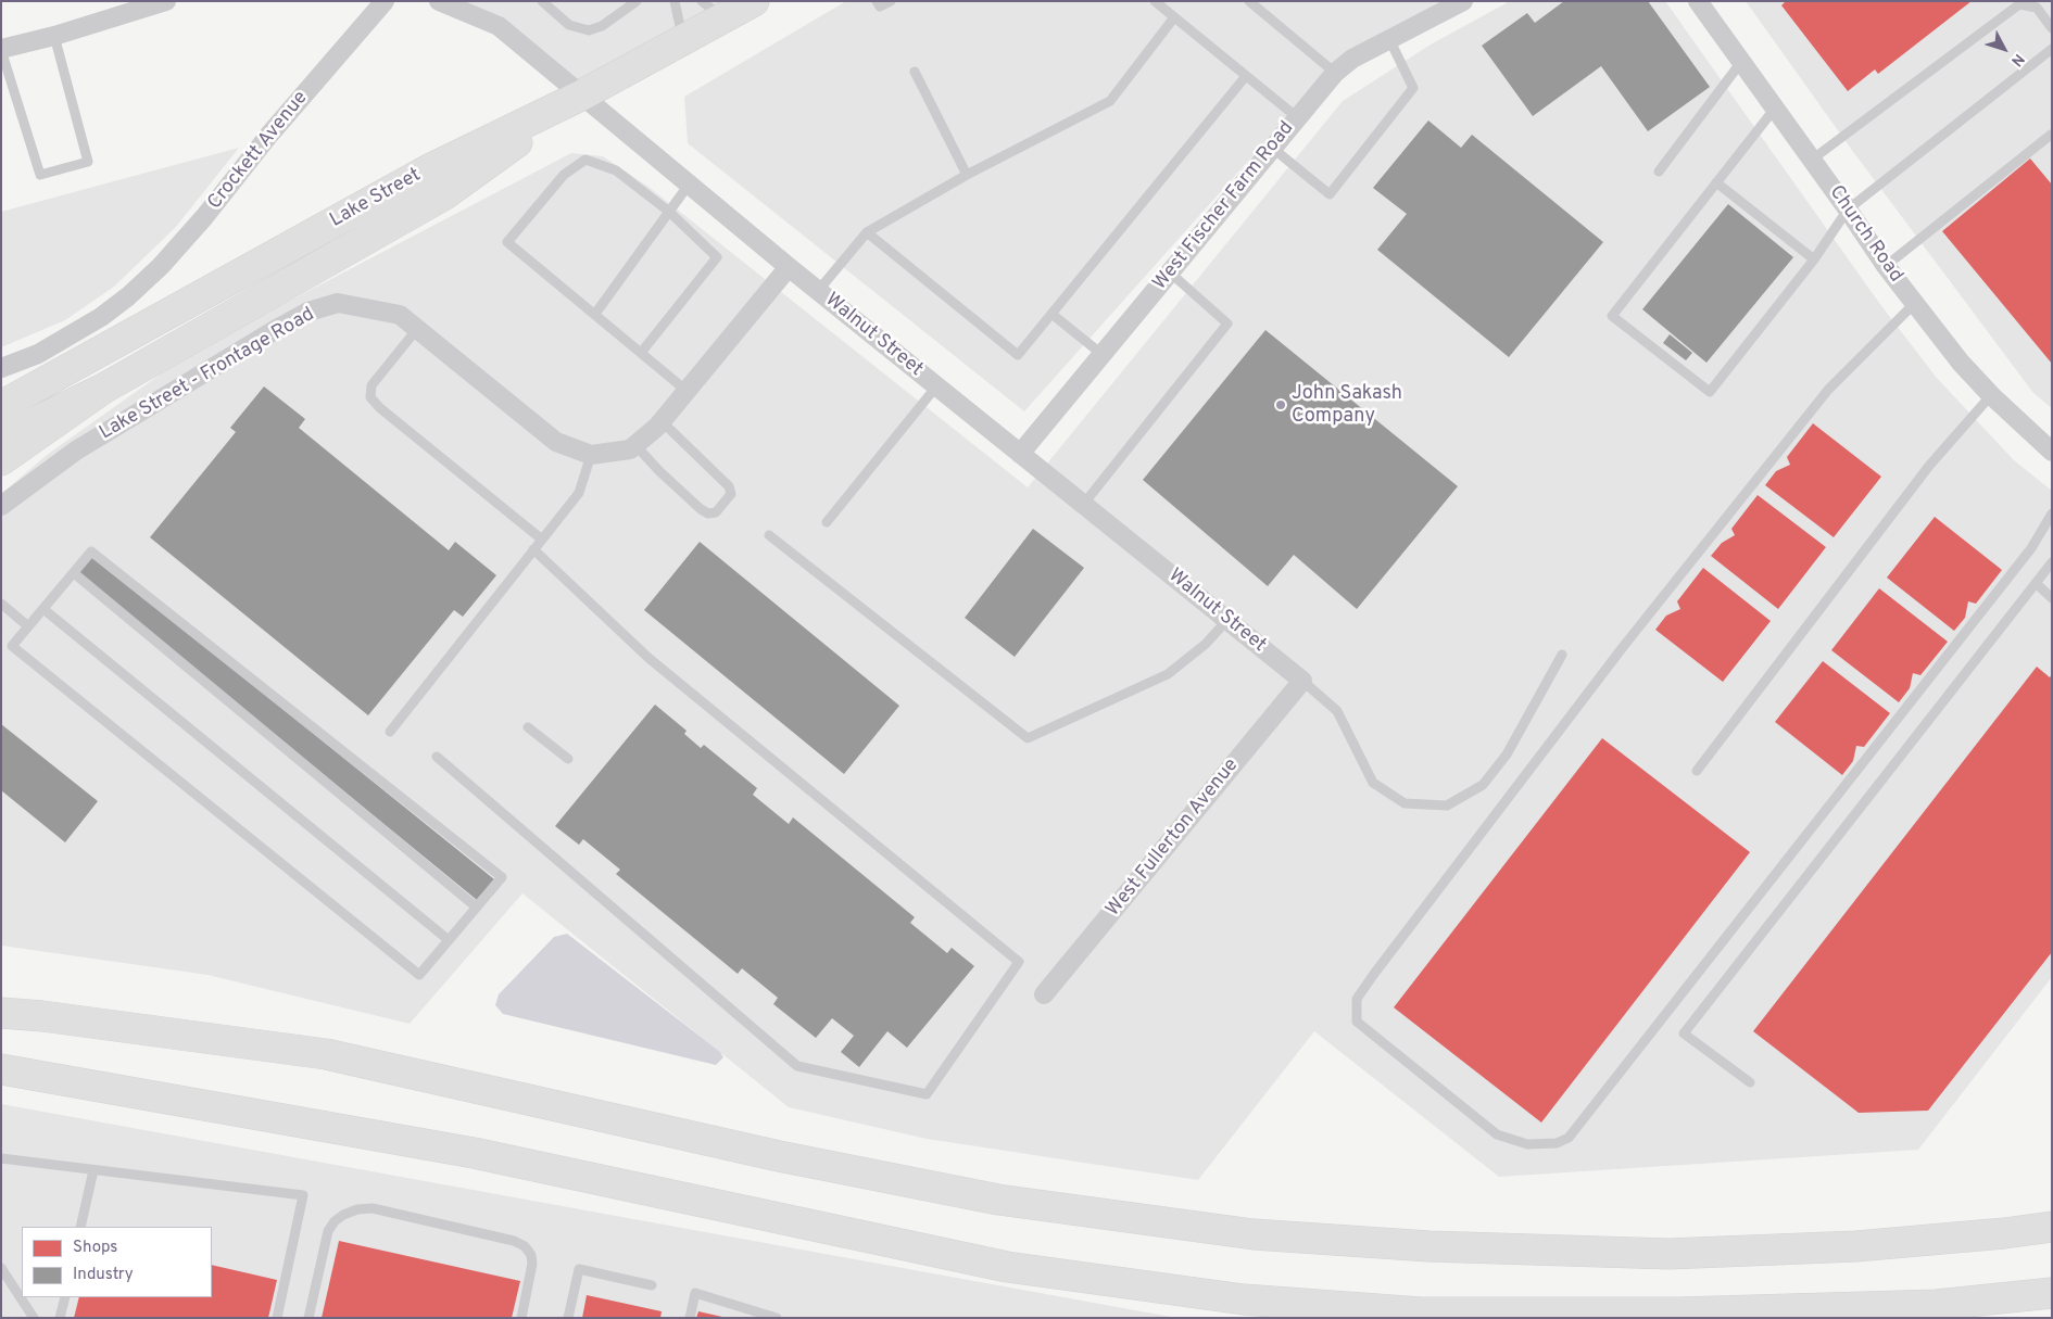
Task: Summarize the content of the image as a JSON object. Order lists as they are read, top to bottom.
{
  "streets": {
    "main road": ["Lake Street"],
    "street": [
      "Crockett Avenue",
      "West Fischer Farm Road",
      "Church Road",
      "Walnut Street",
      "Lake Street - Frontage Road",
      "West Fullerton Avenue"
    ]
  },
  "crossings": [
    ["Lake Street", "Walnut Street"],
    ["West Fischer Farm Road", "Walnut Street"],
    ["Walnut Street", "Lake Street - Frontage Road"],
    ["Walnut Street", "West Fullerton Avenue"]
  ],
  "places": ["John Sakash Company"],
  "legend": ["Shops", "Industry"],
  "north": "bottom right"
}
